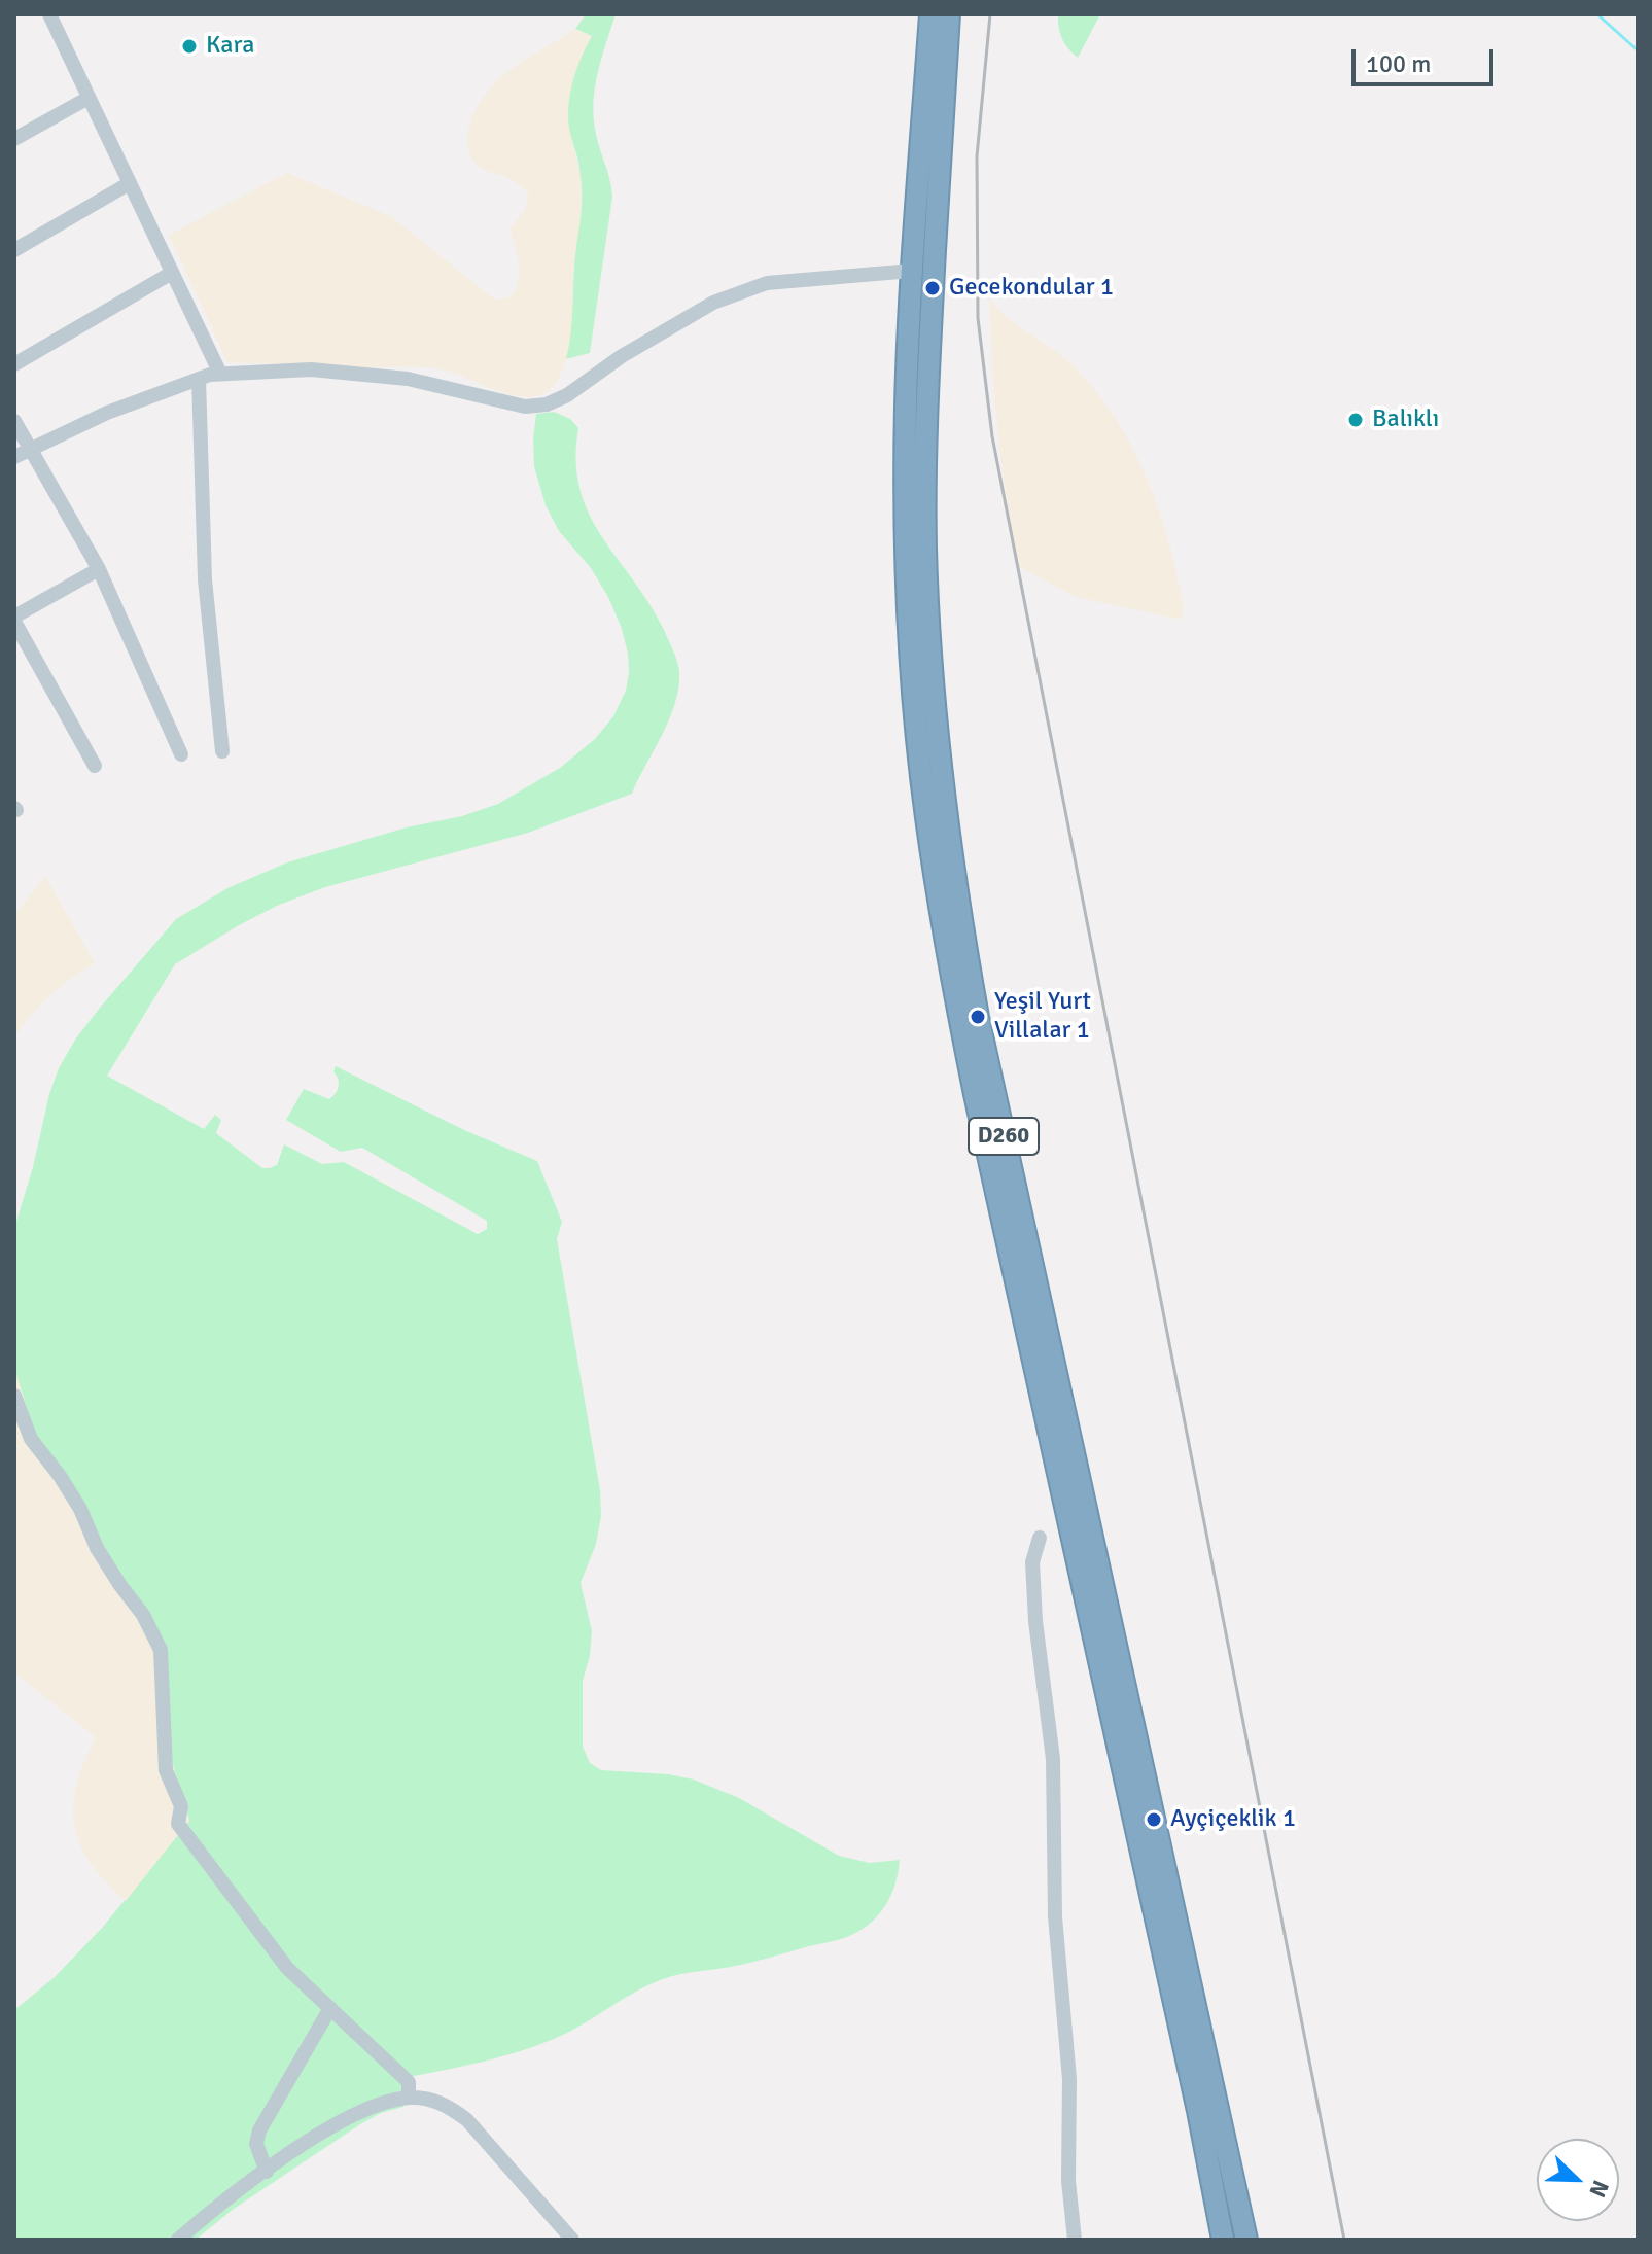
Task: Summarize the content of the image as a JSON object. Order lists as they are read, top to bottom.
{
  "streets": {
    "highway": ["D260"]
  },
  "places": [
    "Kara",
    "Gecekondular 1",
    "Balıklı",
    "Yeşil Yurt Villalar 1",
    "Ayçiçeklik 1"
  ],
  "scale_bar": "100 m",
  "north": "bottom right"
}
